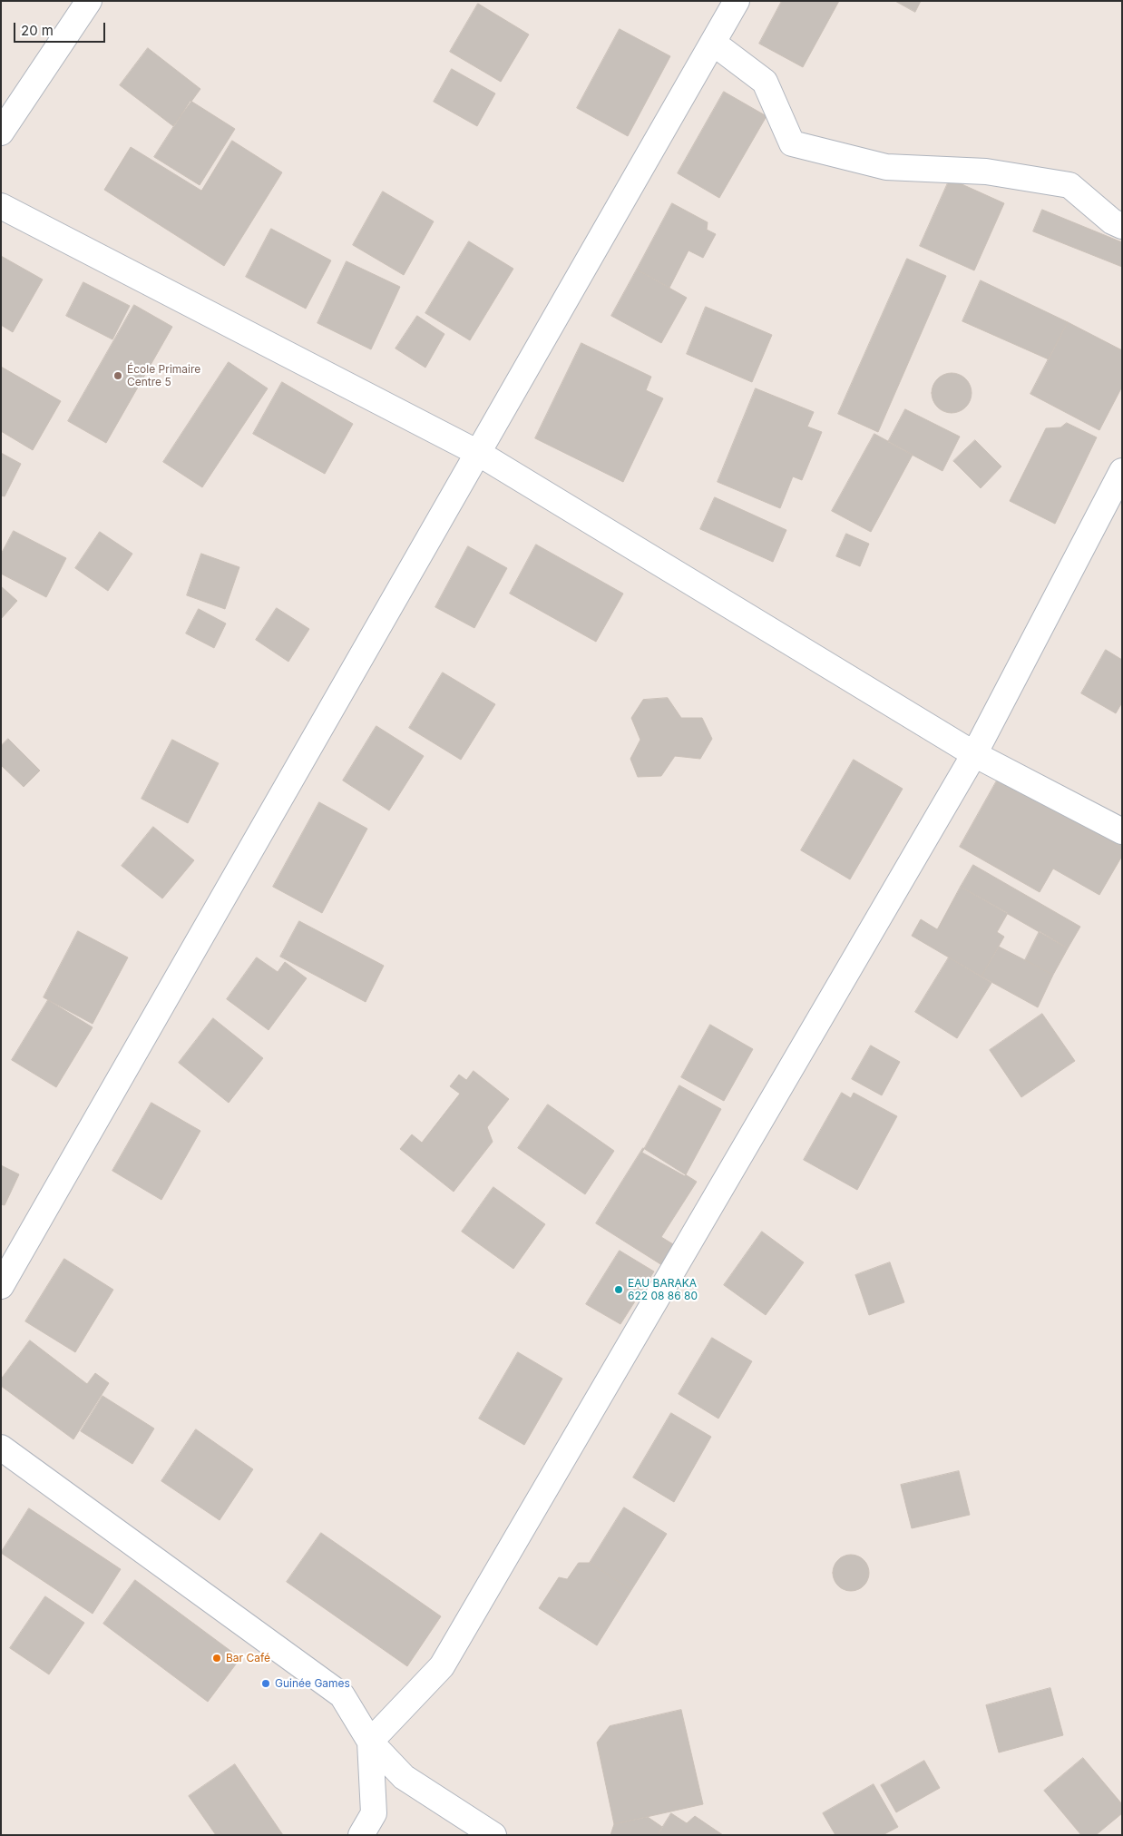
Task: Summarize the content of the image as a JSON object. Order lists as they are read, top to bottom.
{
  "places": [
    "École Primaire Centre 5",
    "EAU BARAKA 622 08 86 80",
    "Bar Café",
    "Guinée Games"
  ],
  "scale_bar": "20 m"
}
